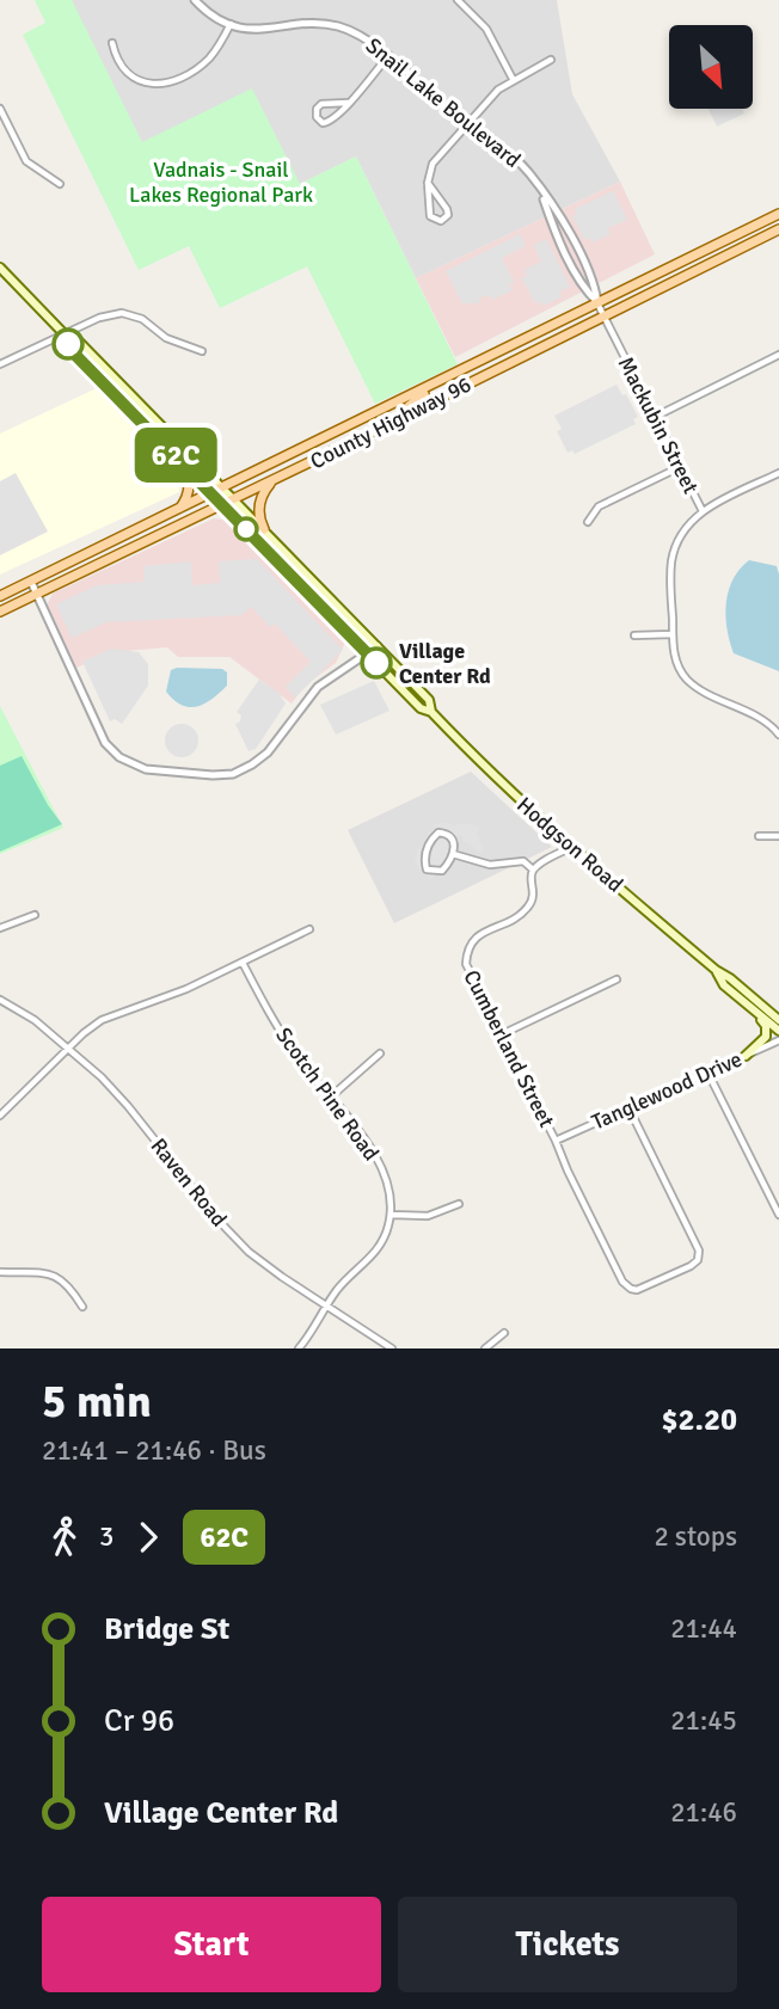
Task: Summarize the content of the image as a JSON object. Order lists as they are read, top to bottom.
{
  "streets": {
    "main road": ["County Highway 96", "Hodgson Road"],
    "street": [
      "Snail Lake Boulevard",
      "Mackubin Street",
      "Cumberland Street",
      "Tanglewood Drive",
      "Scotch Pine Road",
      "Raven Road"
    ]
  },
  "crossings": [
    ["Snail Lake Boulevard", "County Highway 96"],
    ["Snail Lake Boulevard", "Mackubin Street"],
    ["County Highway 96", "Mackubin Street"],
    ["County Highway 96", "Hodgson Road"],
    ["Cumberland Street", "Tanglewood Drive"]
  ],
  "parks": ["Vadnais - Snail Lakes Regional Park"],
  "places": ["Village Center Rd"],
  "lines": ["bus line 62C"],
  "north": "bottom right",
  "page": {
    "on_map": "62C",
    "heading": ["5 min", "21:41 – 21:46 · Bus", "$2.20"],
    "legs": ["3", "62C", "2 stops"],
    "list": [
      {
        "name": "Bridge St",
        "value": "21:44"
      },
      {
        "name": "Cr 96",
        "value": "21:45"
      },
      {
        "name": "Village Center Rd",
        "value": "21:46"
      }
    ],
    "buttons": ["Start", "Tickets"]
  }
}
